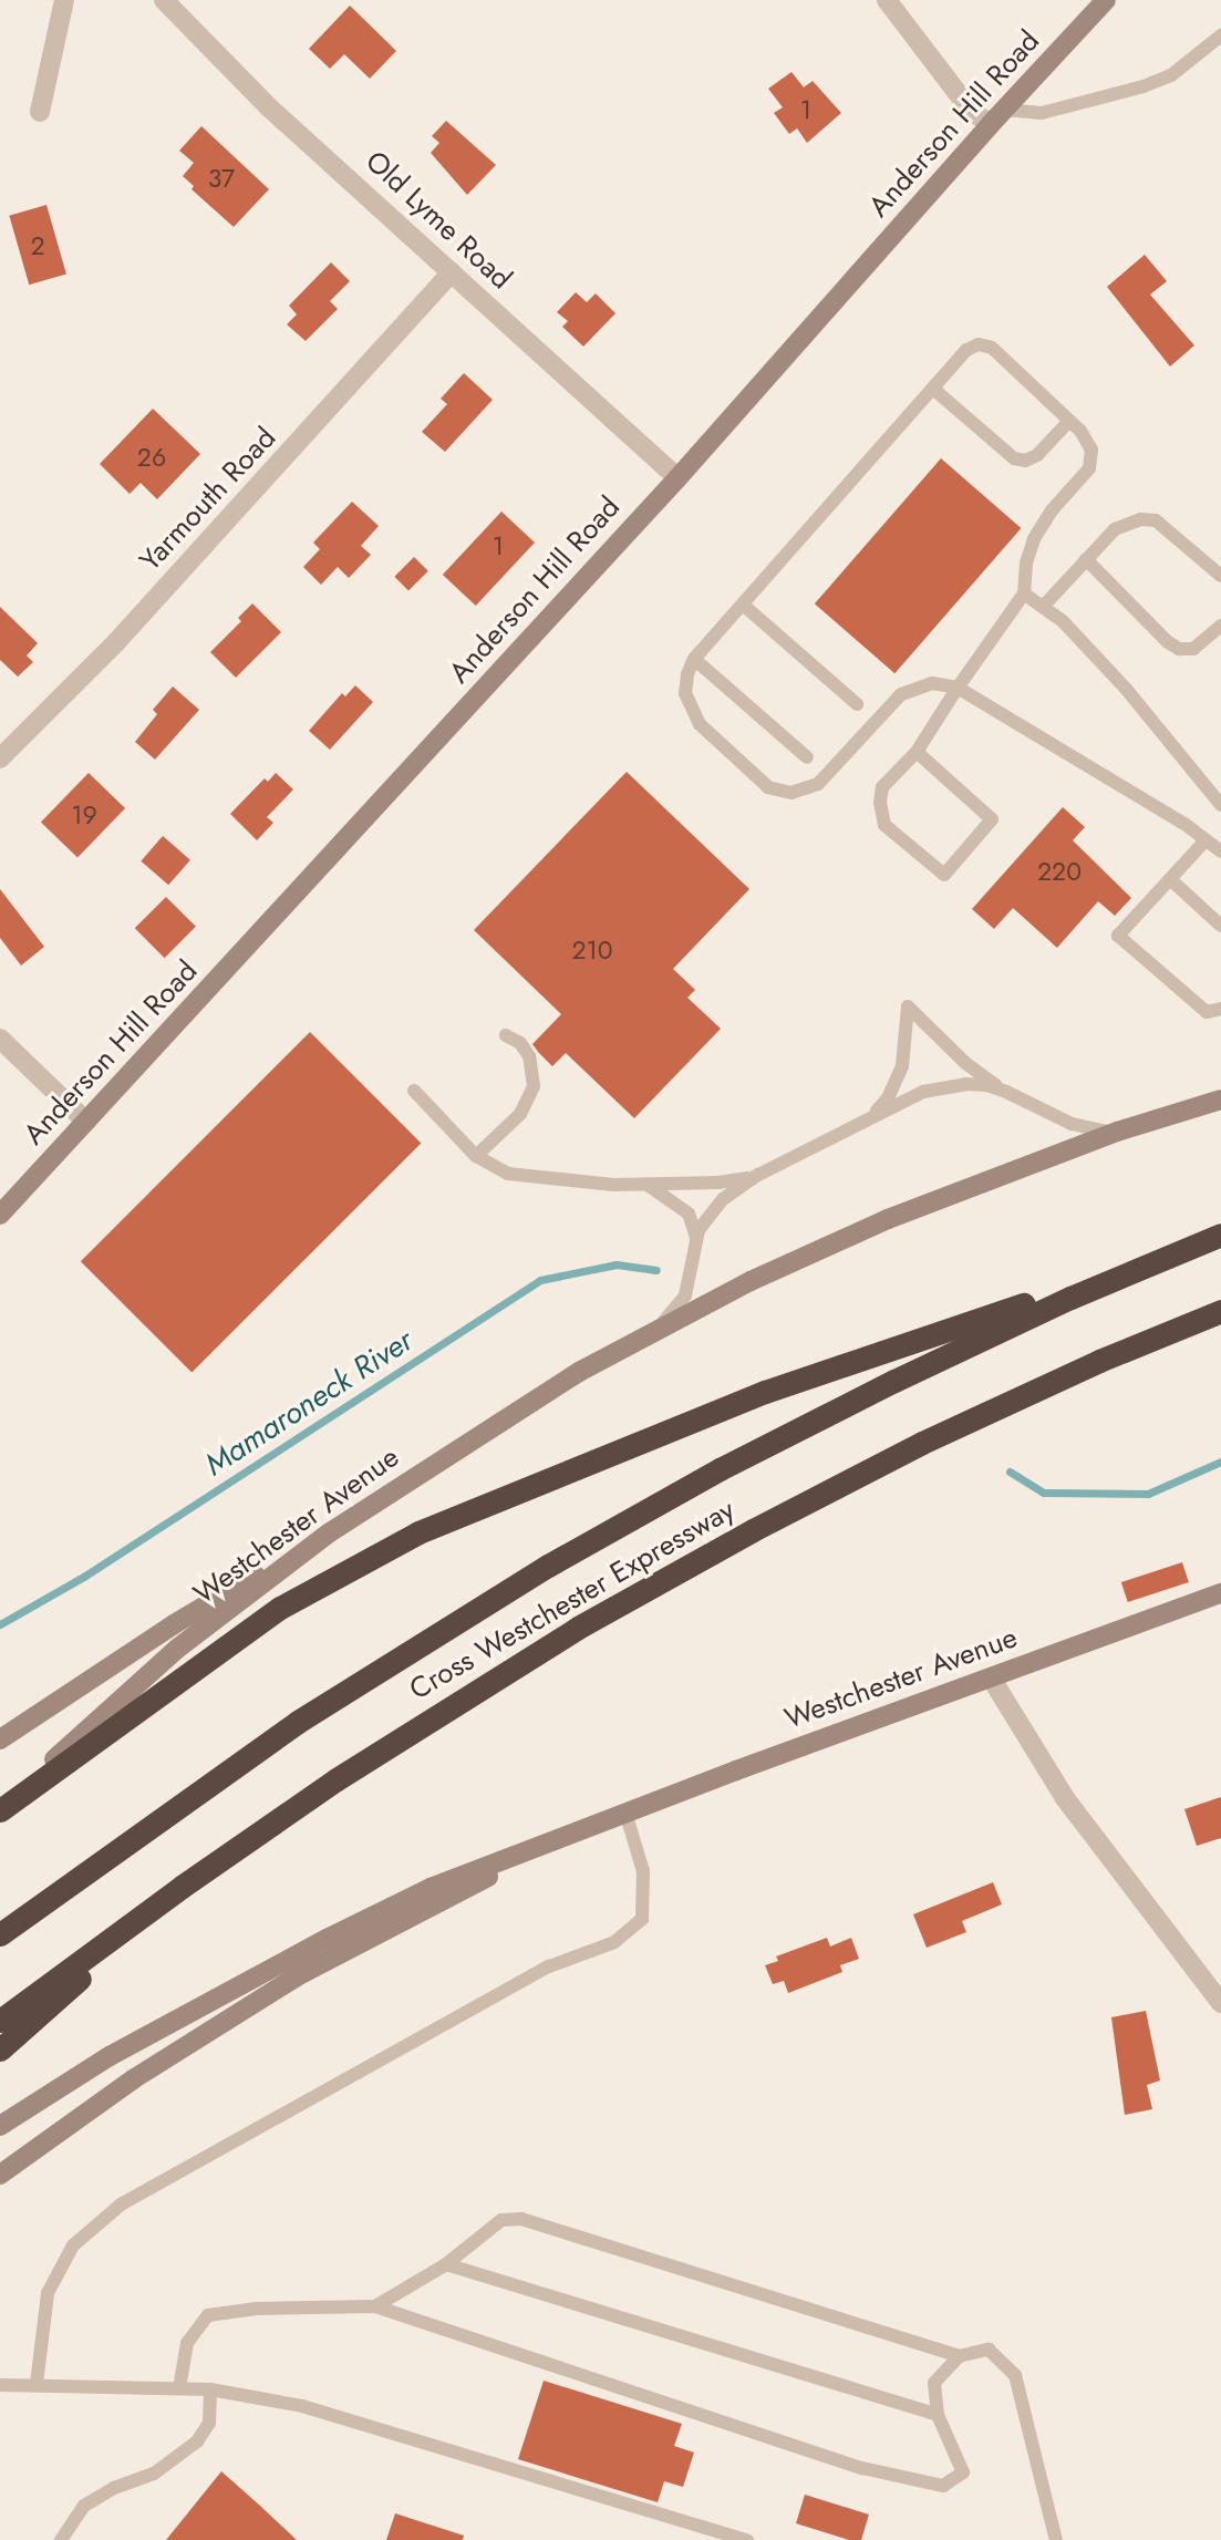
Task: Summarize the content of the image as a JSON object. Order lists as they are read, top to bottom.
{
  "streets": {
    "highway": ["Cross Westchester Expressway"],
    "main road": ["Anderson Hill Road", "Westchester Avenue"],
    "street": ["Old Lyme Road", "Yarmouth Road"]
  },
  "crossings": [
    ["Anderson Hill Road", "Old Lyme Road"],
    ["Old Lyme Road", "Yarmouth Road"]
  ],
  "water": ["Mamaroneck River"],
  "house_numbers": [
    "1",
    "37",
    "2",
    "26",
    "1",
    "19",
    "220",
    "210"
  ]
}
